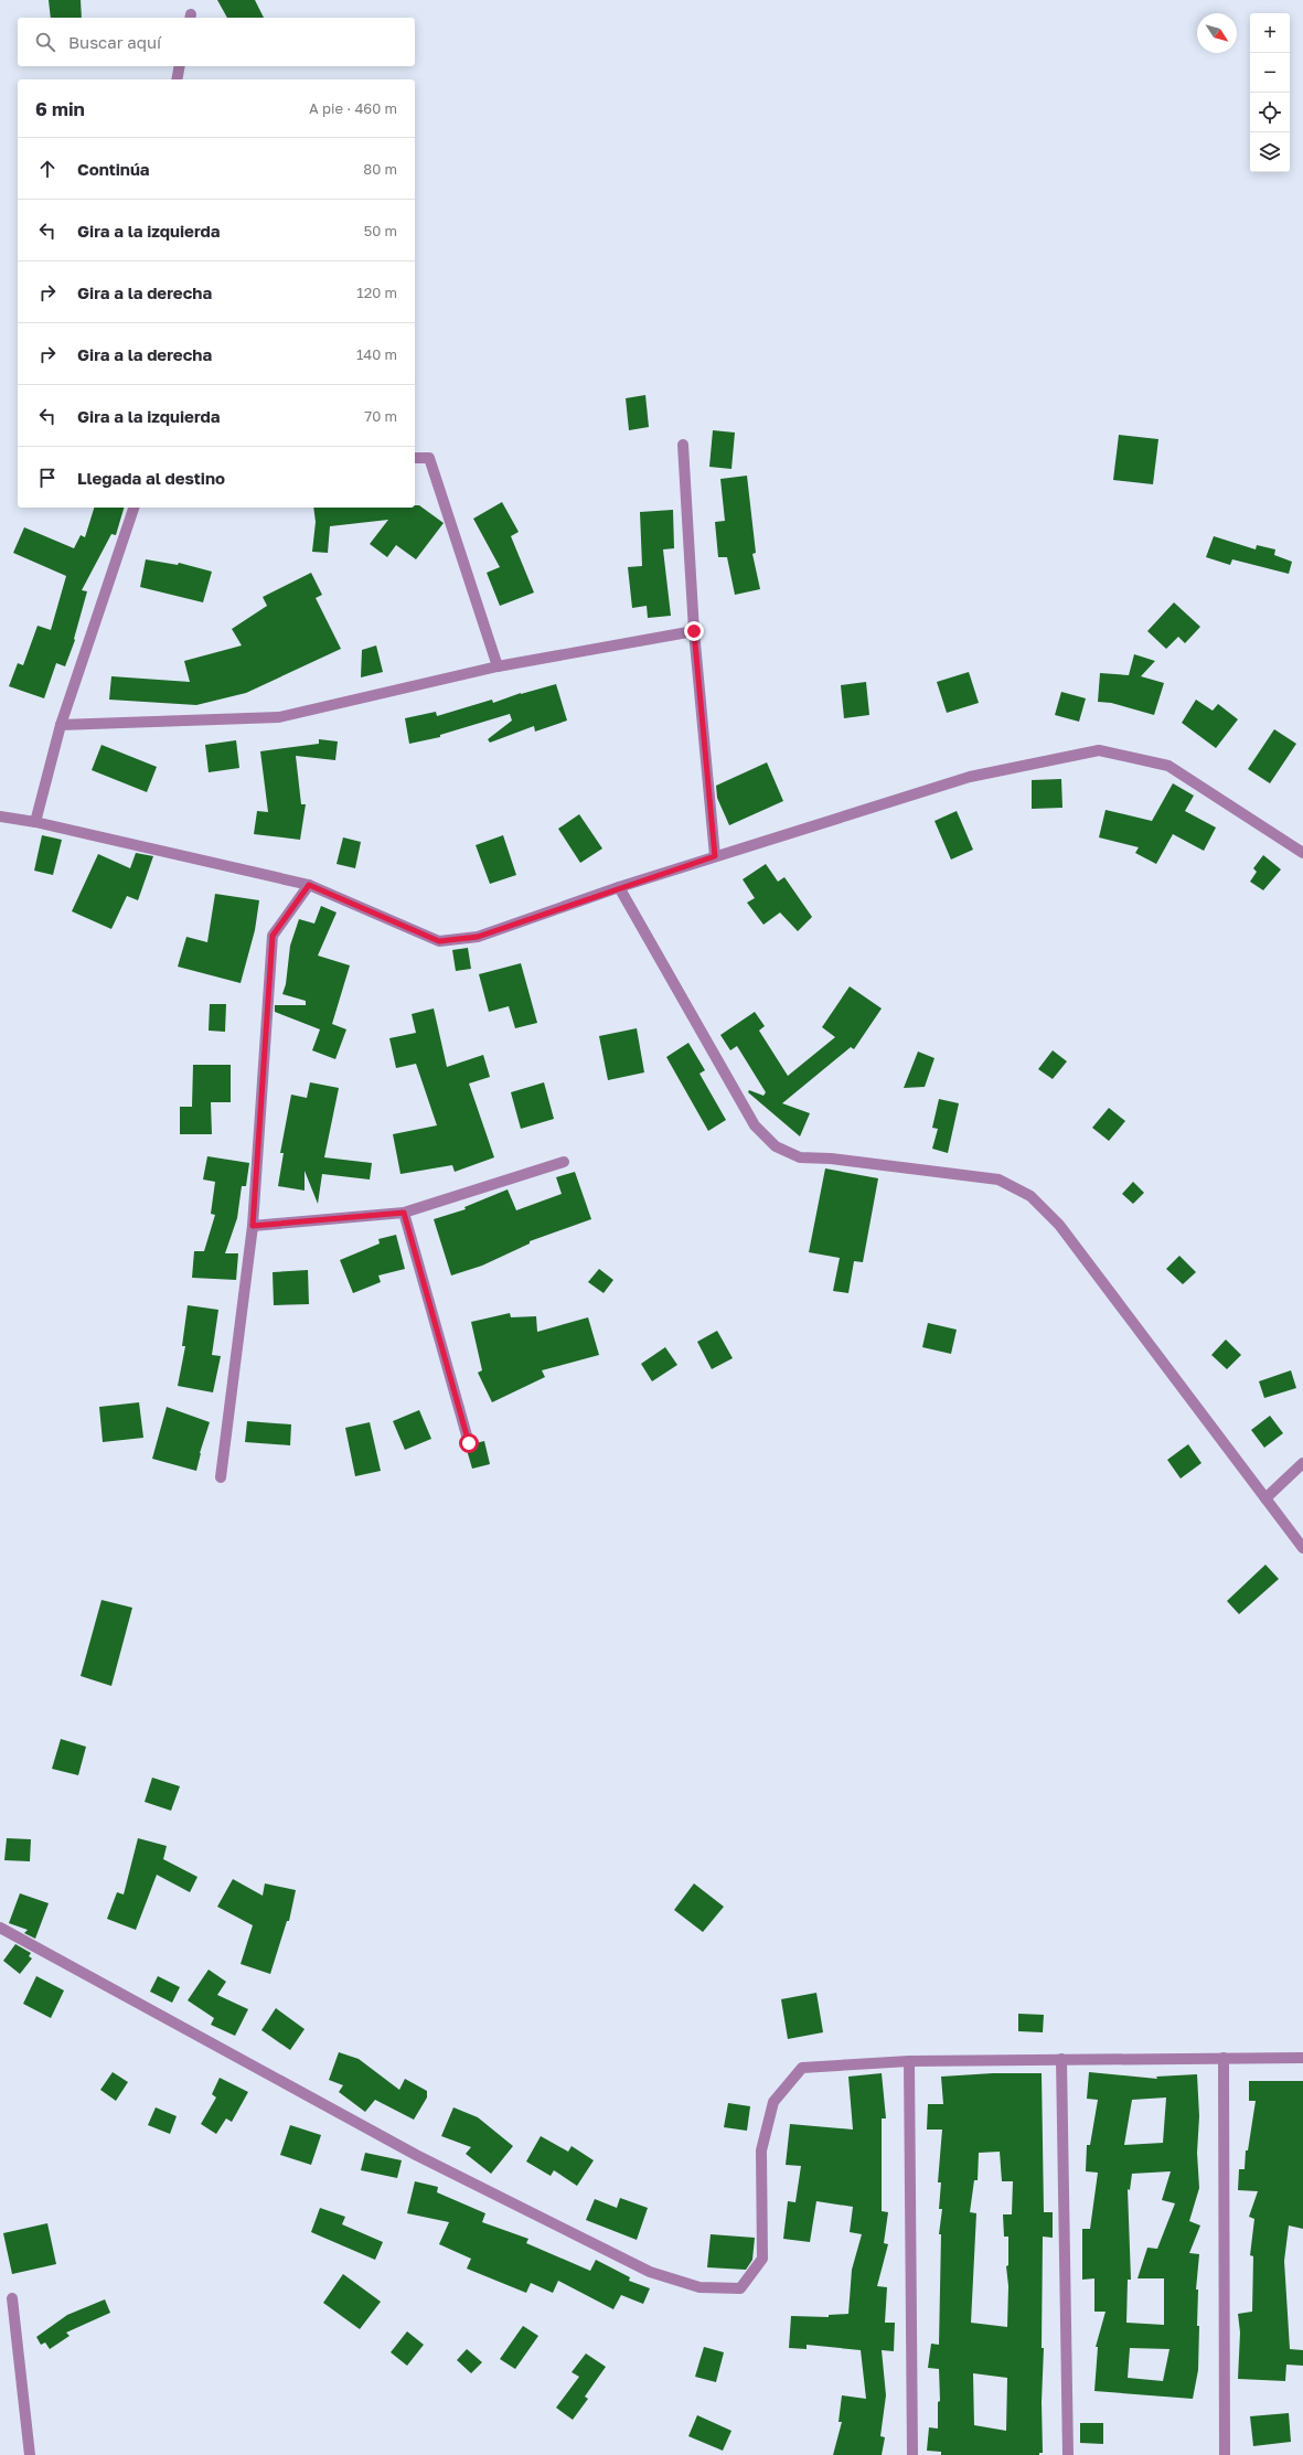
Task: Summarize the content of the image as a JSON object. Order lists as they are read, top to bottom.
{
  "north": "bottom right",
  "page": {
    "map_buttons": ["+", "−"],
    "search": "Buscar aquí",
    "heading": ["6 min", "A pie · 460 m"],
    "list": [
      ["Continúa", "80 m"],
      ["Gira a la izquierda", "50 m"],
      ["Gira a la derecha", "120 m"],
      ["Gira a la derecha", "140 m"],
      ["Gira a la izquierda", "70 m"],
      "Llegada al destino"
    ]
  }
}
